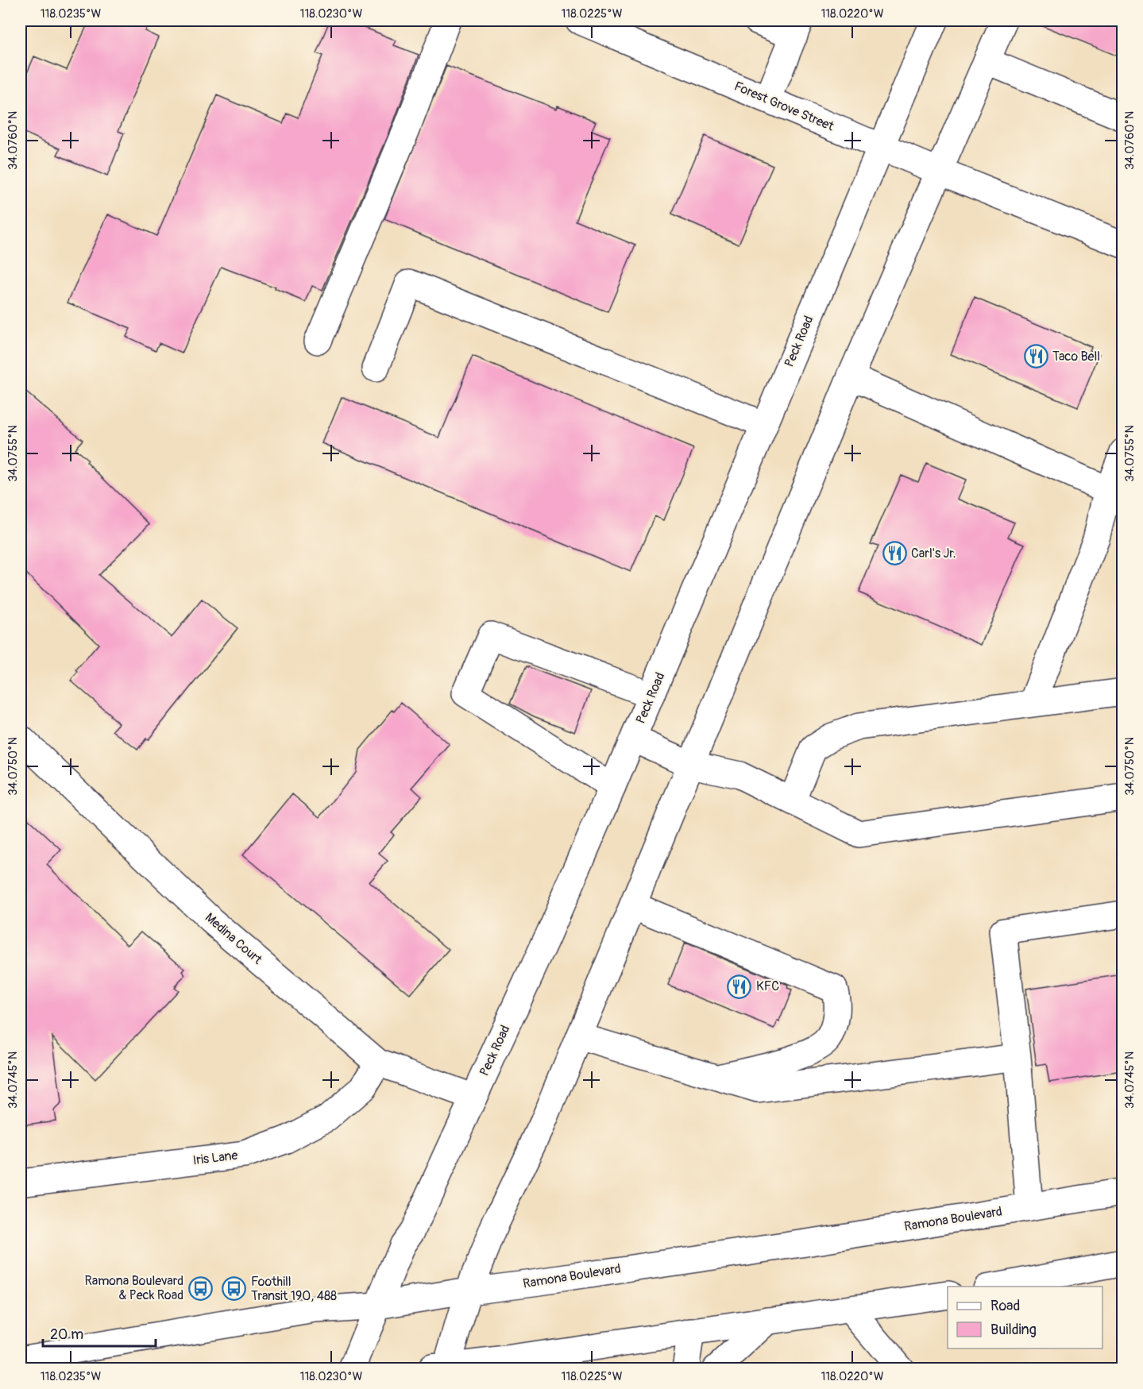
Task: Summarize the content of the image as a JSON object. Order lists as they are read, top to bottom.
{
  "streets": {
    "main road": [
      "Forest Grove Street",
      "Peck Road",
      "Medina Court",
      "Iris Lane",
      "Ramona Boulevard"
    ]
  },
  "crossings": [
    ["Forest Grove Street", "Peck Road"],
    ["Peck Road", "Medina Court"],
    ["Peck Road", "Ramona Boulevard"],
    ["Medina Court", "Iris Lane"]
  ],
  "places": {
    "restaurant": ["Taco Bell", "Carl's Jr.", "KFC"],
    "bus stop": ["Ramona Boulevard & Peck Road", "Foothill Transit 190, 488"]
  },
  "legend": ["Road", "Building"],
  "scale_bar": "20 m",
  "coordinates": [
    "118.0235°W",
    "118.0230°W",
    "118.0225°W",
    "118.0220°W",
    "34.0760°N",
    "34.0755°N",
    "34.0750°N",
    "34.0745°N"
  ]
}
